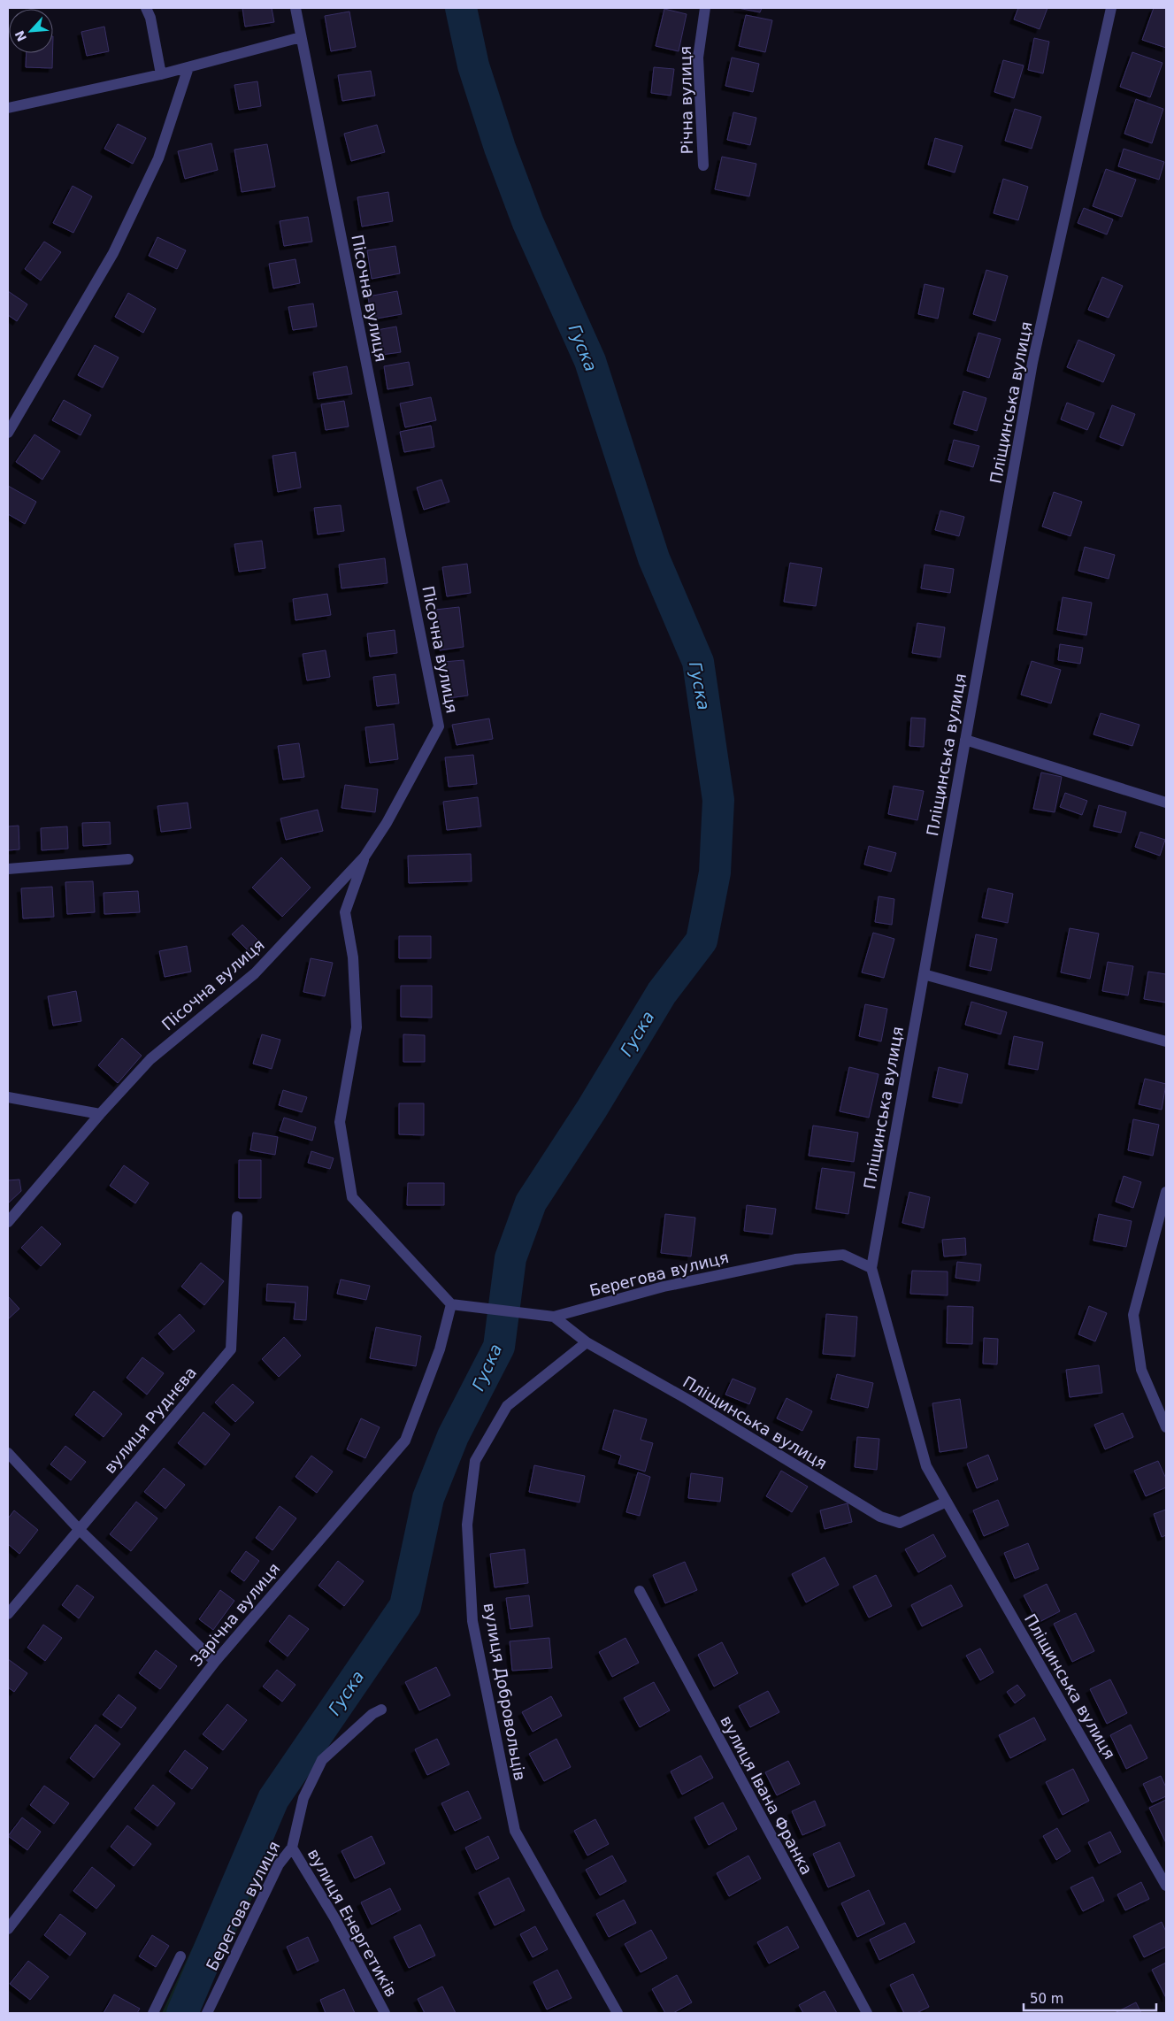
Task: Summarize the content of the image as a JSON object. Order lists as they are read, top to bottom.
{
  "streets": {
    "street": [
      "Річна вулиця",
      "Пісочна вулиця",
      "Пліщинська вулиця",
      "Берегова вулиця",
      "вулиця Руднєва",
      "Зарічна вулиця",
      "вулиця Добровольців",
      "вулиця Івана Франка",
      "вулиця Енергетиків"
    ]
  },
  "crossings": [
    ["Пліщинська вулиця", "Берегова вулиця"],
    ["Пліщинська вулиця", "вулиця Добровольців"],
    ["Берегова вулиця", "Зарічна вулиця"],
    ["Берегова вулиця", "вулиця Енергетиків"]
  ],
  "water": ["Гуска"],
  "scale_bar": "50 m",
  "north": "bottom left"
}
